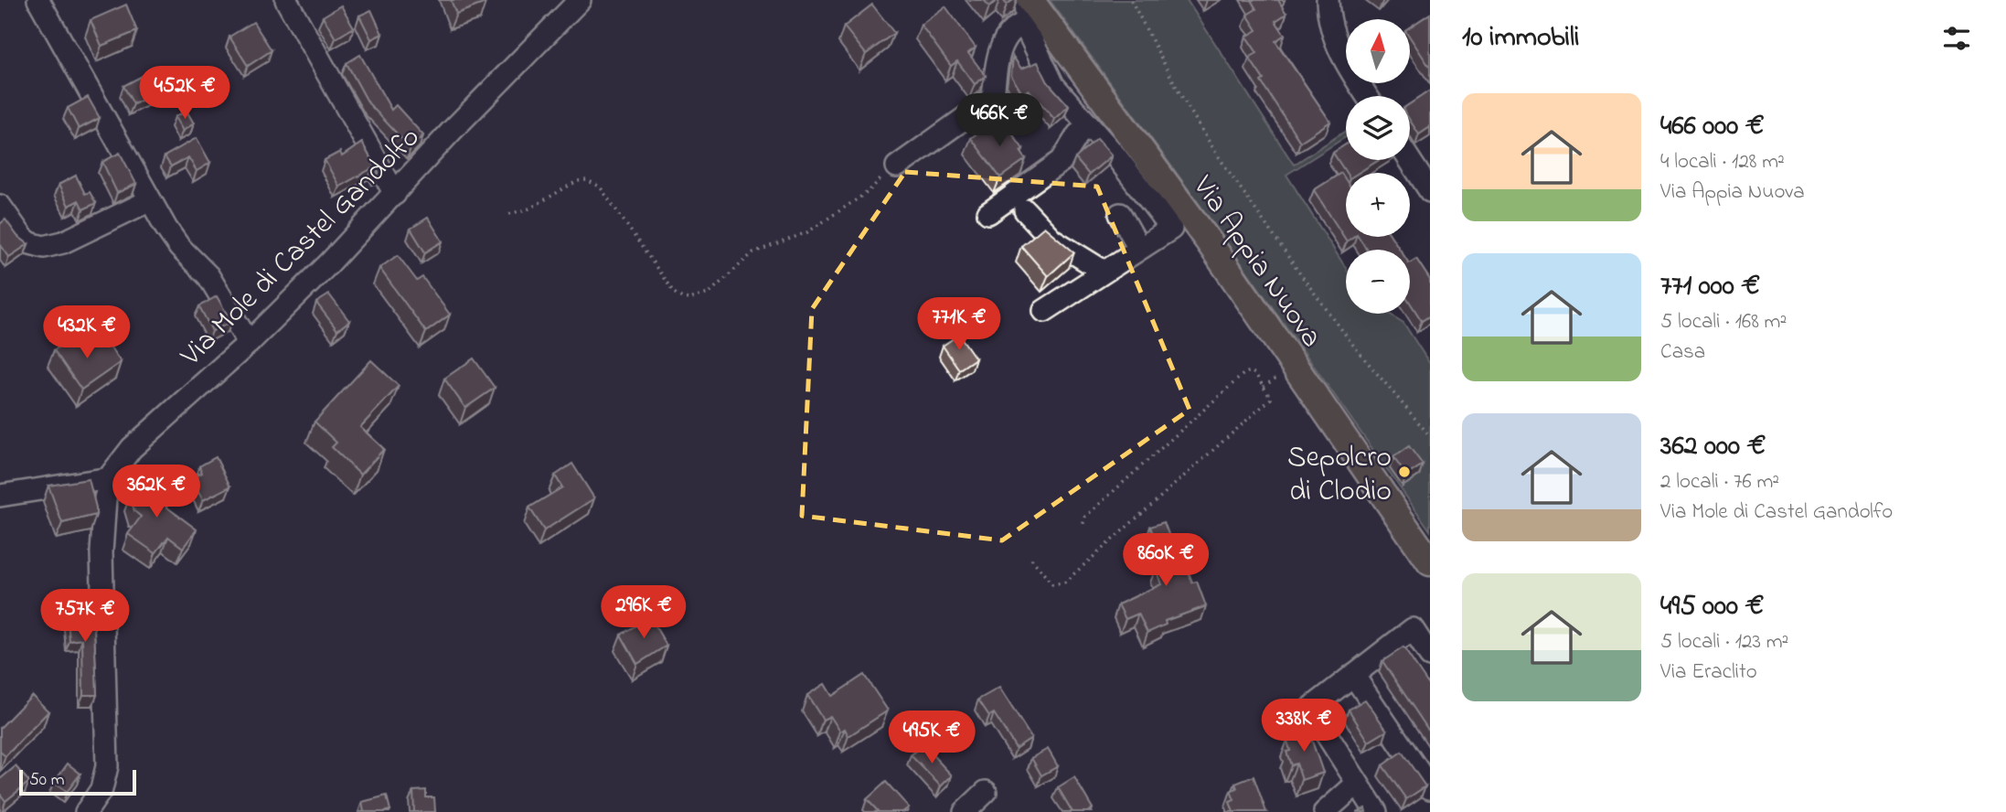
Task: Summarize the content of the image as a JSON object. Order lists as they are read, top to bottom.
{
  "streets": {
    "main road": ["Via Appia Nuova"],
    "street": ["Via Mole di Castel Gandolfo"]
  },
  "places": ["Sepolcro di Clodio"],
  "scale_bar": "50 m",
  "north": "top",
  "page": {
    "heading": "10 immobili",
    "map_buttons": ["+", "−"],
    "price": [
      "452K €",
      "466K €",
      "771K €",
      "432K €",
      "362K €",
      "860K €",
      "296K €",
      "757K €",
      "338K €",
      "495K €"
    ],
    "list": [
      {
        "name": "466 000 €",
        "note": "4 locali · 128 m² · Via Appia Nuova"
      },
      {
        "name": "771 000 €",
        "note": "5 locali · 168 m² · Casa"
      },
      {
        "name": "362 000 €",
        "note": "2 locali · 76 m² · Via Mole di Castel Gandolfo"
      },
      {
        "name": "495 000 €",
        "note": "5 locali · 123 m² · Via Eraclito"
      }
    ],
    "scale": "50 m"
  }
}
